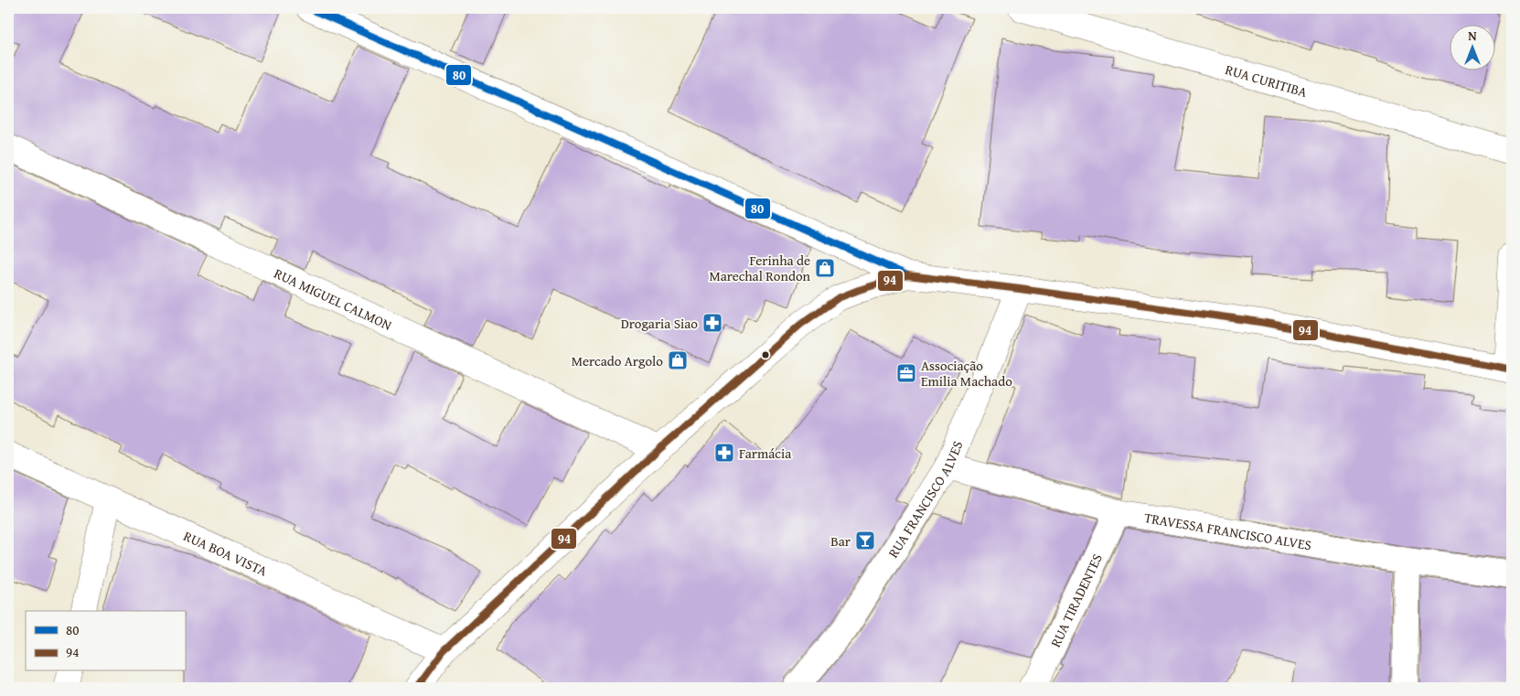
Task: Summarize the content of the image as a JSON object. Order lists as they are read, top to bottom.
{
  "streets": {
    "street": [
      "RUA CURITIBA",
      "RUA MIGUEL CALMON",
      "RUA FRANCISCO ALVES",
      "TRAVESSA FRANCISCO ALVES",
      "RUA BOA VISTA",
      "RUA TIRADENTES"
    ]
  },
  "crossings": [
    ["RUA FRANCISCO ALVES", "TRAVESSA FRANCISCO ALVES"],
    ["TRAVESSA FRANCISCO ALVES", "RUA TIRADENTES"]
  ],
  "places": {
    "shop": ["Ferinha de Marechal Rondon", "Mercado Argolo"],
    "pharmacy": ["Drogaria Siao", "Farmácia"],
    "office": ["Associação Emilia Machado"],
    "bar": ["Bar"]
  },
  "lines": ["transit line 80", "transit line 94"],
  "legend": ["80", "94"],
  "north": "top"
}
